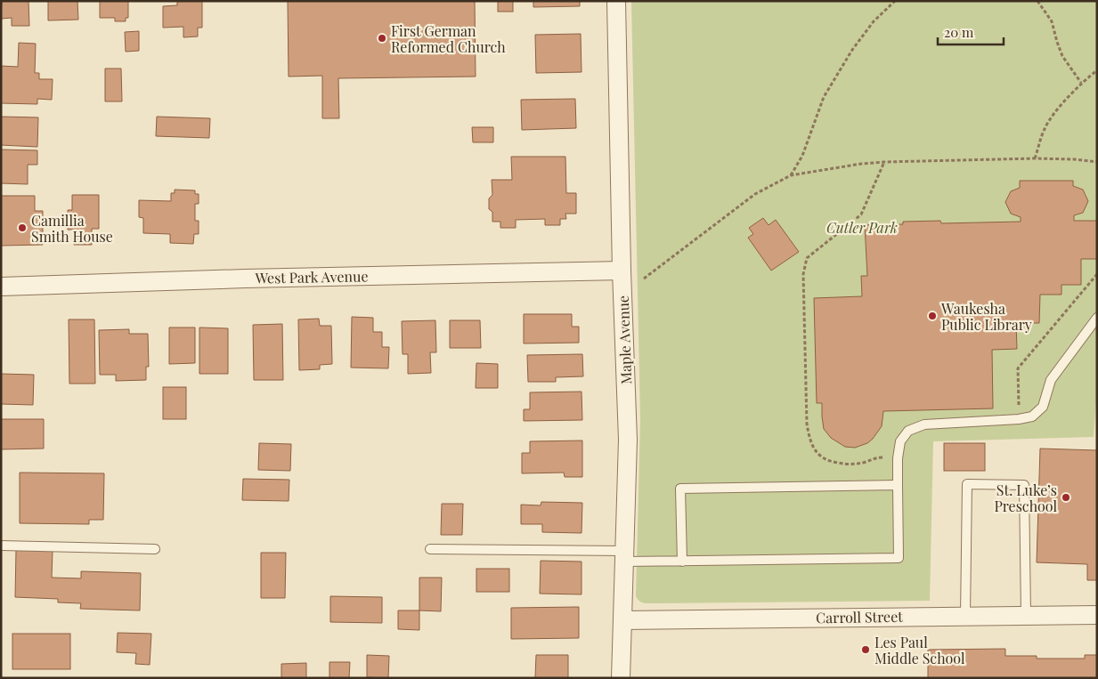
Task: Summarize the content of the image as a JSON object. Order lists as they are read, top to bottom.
{
  "streets": {
    "street": ["West Park Avenue", "Maple Avenue", "Carroll Street"]
  },
  "crossings": [
    ["West Park Avenue", "Maple Avenue"],
    ["Maple Avenue", "Carroll Street"]
  ],
  "parks": ["Cutler Park"],
  "places": [
    "First German Reformed Church",
    "Camillia Smith House",
    "Waukesha Public Library",
    "St. Luke’s Preschool",
    "Les Paul Middle School"
  ],
  "scale_bar": "20 m"
}
